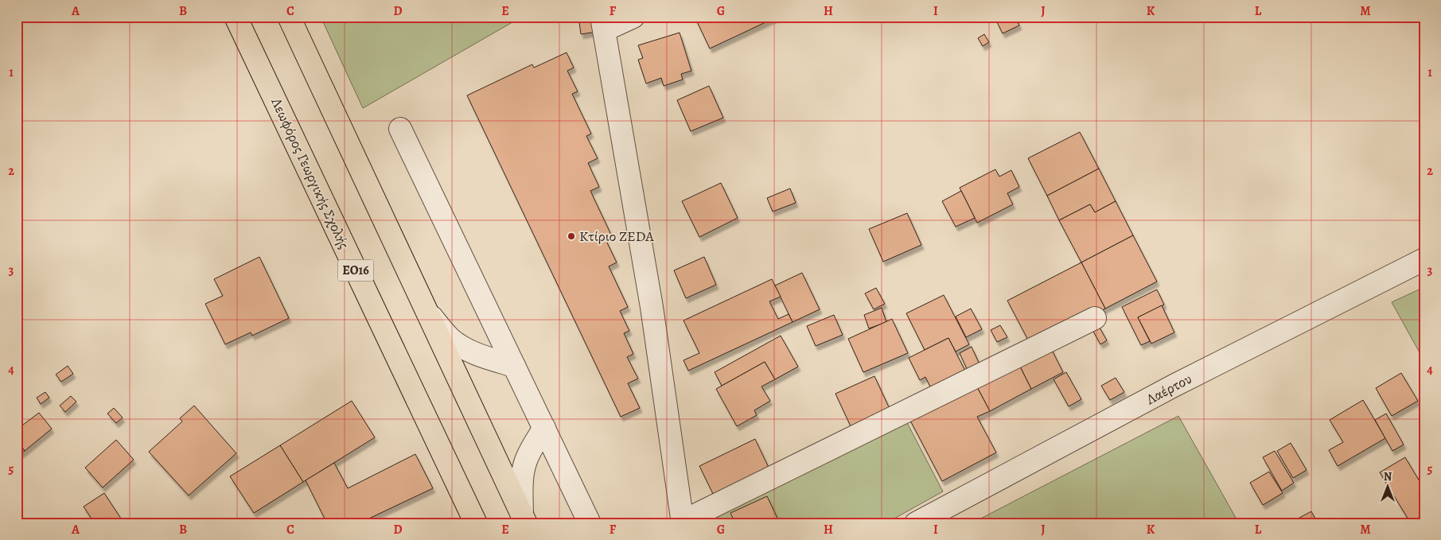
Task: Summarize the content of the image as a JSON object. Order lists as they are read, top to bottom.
{
  "streets": {
    "main road": ["Λεωφόρος Γεωργικής Σχολής", "ΕΟ16"],
    "street": ["Λαέρτου"]
  },
  "places": ["Κτίριο ZEDA"],
  "north": "top",
  "grid": {
    "columns": [
      "A",
      "B",
      "C",
      "D",
      "E",
      "F",
      "G",
      "H",
      "I",
      "J",
      "K",
      "L",
      "M"
    ],
    "rows": [
      "1",
      "2",
      "3",
      "4",
      "5"
    ]
  }
}
